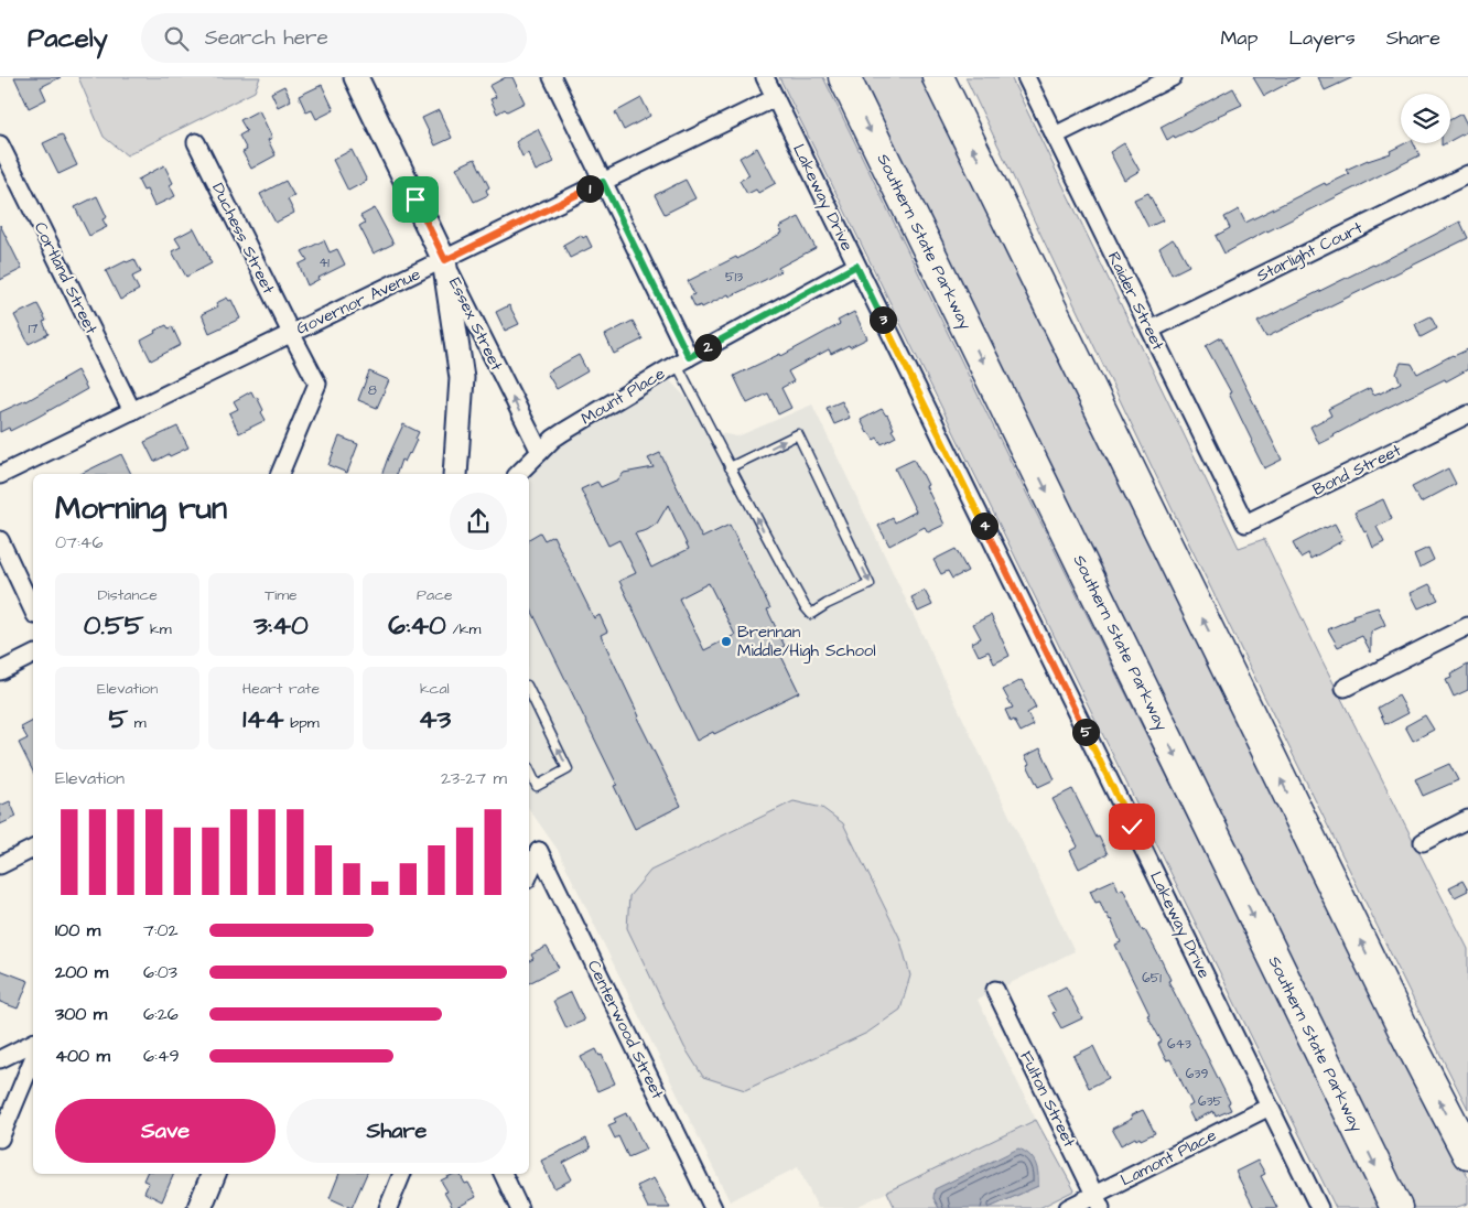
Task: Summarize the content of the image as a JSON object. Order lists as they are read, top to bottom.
{
  "streets": {
    "highway": ["Southern State Parkway"],
    "street": [
      "Lakeway Drive",
      "Duchess Street",
      "Starlight Court",
      "Cortland Street",
      "Governor Avenue",
      "Raider Street",
      "Essex Street",
      "Mount Place",
      "Bond Street",
      "Centerwood Street",
      "Fulton Street",
      "Lamont Place"
    ]
  },
  "crossings": [
    ["Lakeway Drive", "Governor Avenue"],
    ["Lakeway Drive", "Mount Place"],
    ["Lakeway Drive", "Lamont Place"],
    ["Duchess Street", "Governor Avenue"],
    ["Starlight Court", "Raider Street"],
    ["Cortland Street", "Governor Avenue"],
    ["Governor Avenue", "Essex Street"],
    ["Raider Street", "Bond Street"],
    ["Essex Street", "Mount Place"],
    ["Fulton Street", "Lamont Place"]
  ],
  "places": ["Brennan Middle/High School"],
  "house_numbers": [
    "41",
    "513",
    "17",
    "8",
    "651",
    "643",
    "639",
    "635"
  ],
  "page": {
    "header": "Pacely",
    "search": "Search here",
    "nav": ["Map", "Layers", "Share"],
    "pins": [
      "1",
      "3",
      "2",
      "4",
      "5"
    ],
    "heading": ["Morning run", "07:46"],
    "stats": [
      ["Distance", "0.55 km"],
      ["Time", "3:40"],
      ["Pace", "6:40 /km"],
      ["Elevation", "5 m"],
      ["Heart rate", "144 bpm"],
      ["kcal", "43"]
    ],
    "chart": ["Elevation", "23–27 m"],
    "list": [
      {
        "name": "100 m",
        "note": "7:02"
      },
      {
        "name": "200 m",
        "note": "6:03"
      },
      {
        "name": "300 m",
        "note": "6:26"
      },
      {
        "name": "400 m",
        "note": "6:49"
      }
    ],
    "buttons": ["Save", "Share"]
  }
}
